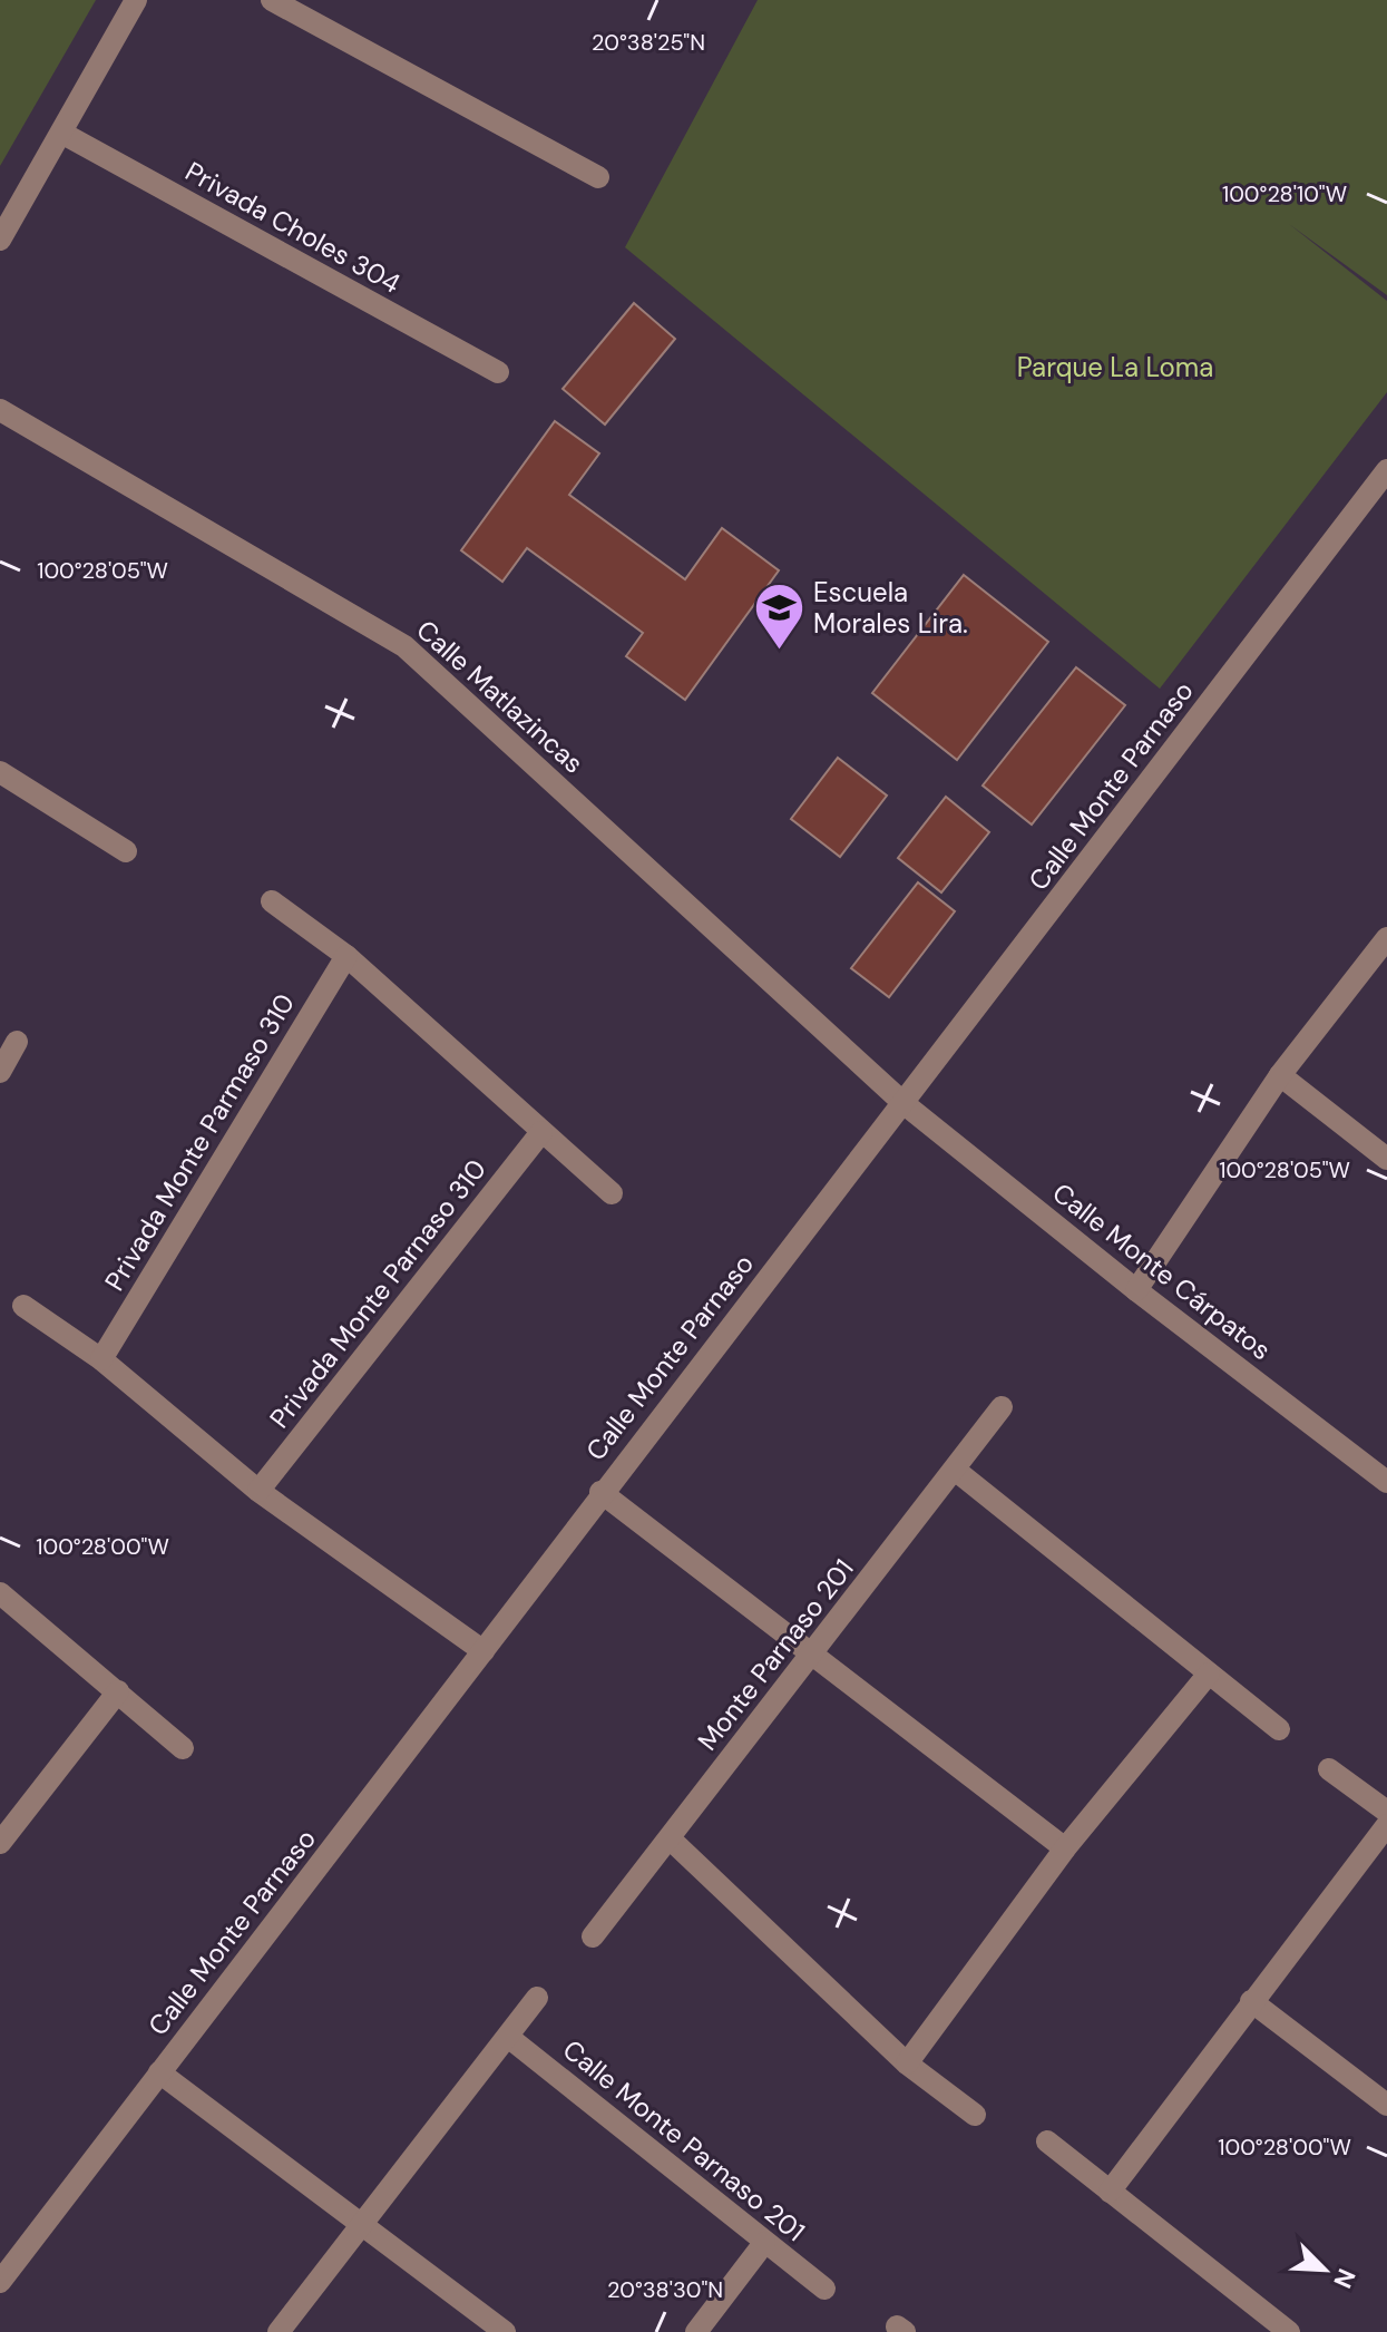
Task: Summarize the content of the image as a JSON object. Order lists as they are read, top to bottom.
{
  "streets": {
    "street": [
      "Privada Choles 304",
      "Calle Matlazincas",
      "Calle Monte Parnaso",
      "Privada Monte Parmaso 310",
      "Calle Monte Cárpatos",
      "Privada Monte Parnaso 310",
      "Monte Parnaso 201",
      "Calle Monte Parnaso 201"
    ]
  },
  "crossings": [
    ["Calle Matlazincas", "Calle Monte Parnaso"],
    ["Calle Matlazincas", "Calle Monte Cárpatos"],
    ["Calle Monte Parnaso", "Calle Monte Cárpatos"]
  ],
  "parks": ["Parque La Loma"],
  "places": {
    "school or university": ["Escuela Morales Lira."]
  },
  "north": "bottom right",
  "coordinates": [
    "20°38'25\"N",
    "100°28'10\"W",
    "100°28'05\"W",
    "100°28'00\"W",
    "20°38'30\"N"
  ]
}
